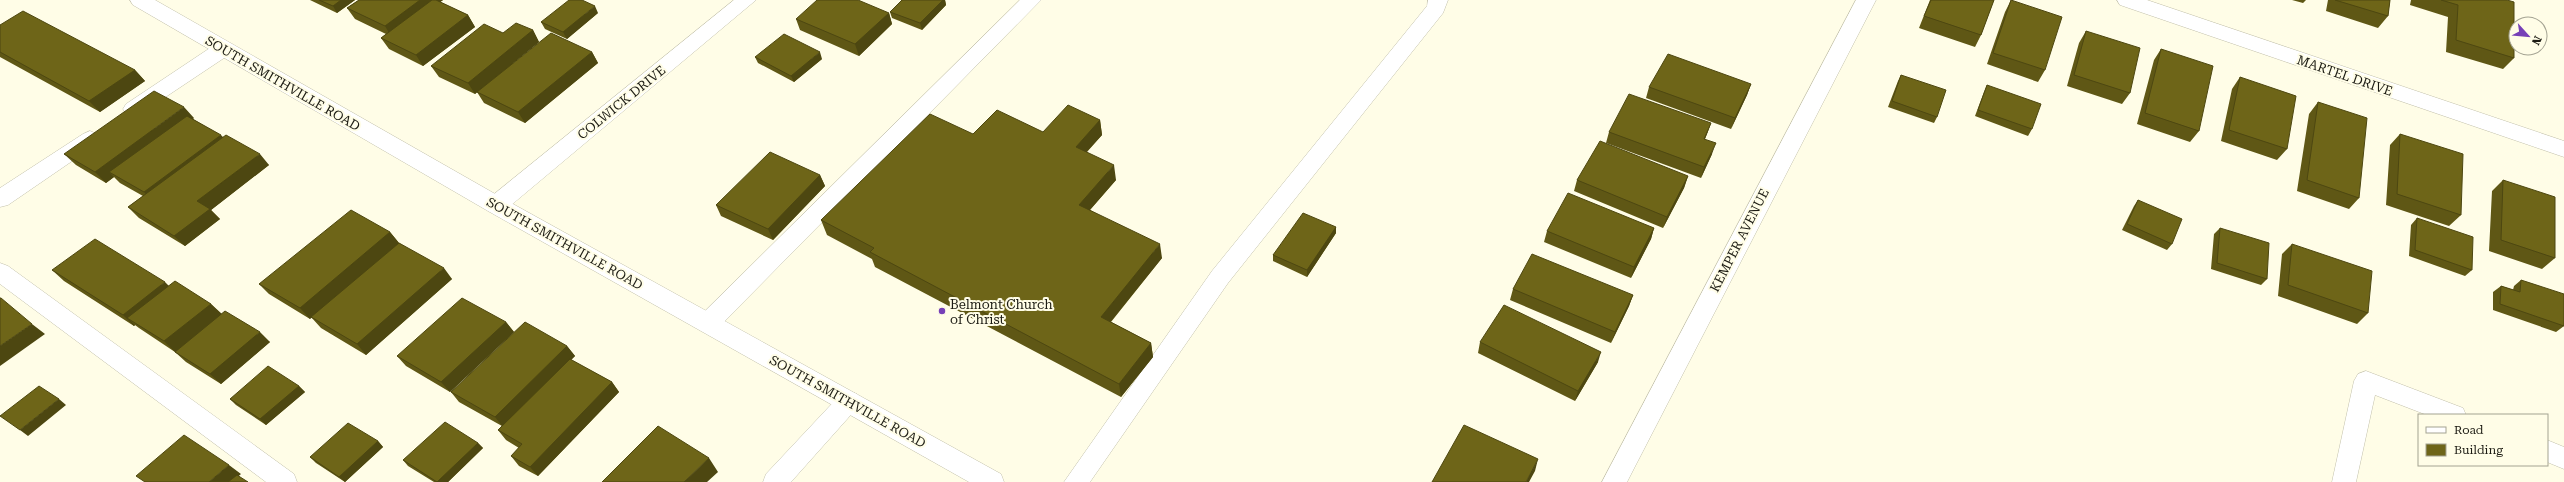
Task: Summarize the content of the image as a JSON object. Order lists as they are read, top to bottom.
{
  "streets": {
    "street": [
      "MARTEL DRIVE",
      "SOUTH SMITHVILLE ROAD",
      "COLWICK DRIVE",
      "KEMPER AVENUE"
    ]
  },
  "crossings": [
    ["SOUTH SMITHVILLE ROAD", "COLWICK DRIVE"]
  ],
  "places": ["Belmont Church of Christ"],
  "legend": ["Road", "Building"],
  "north": "bottom right"
}
